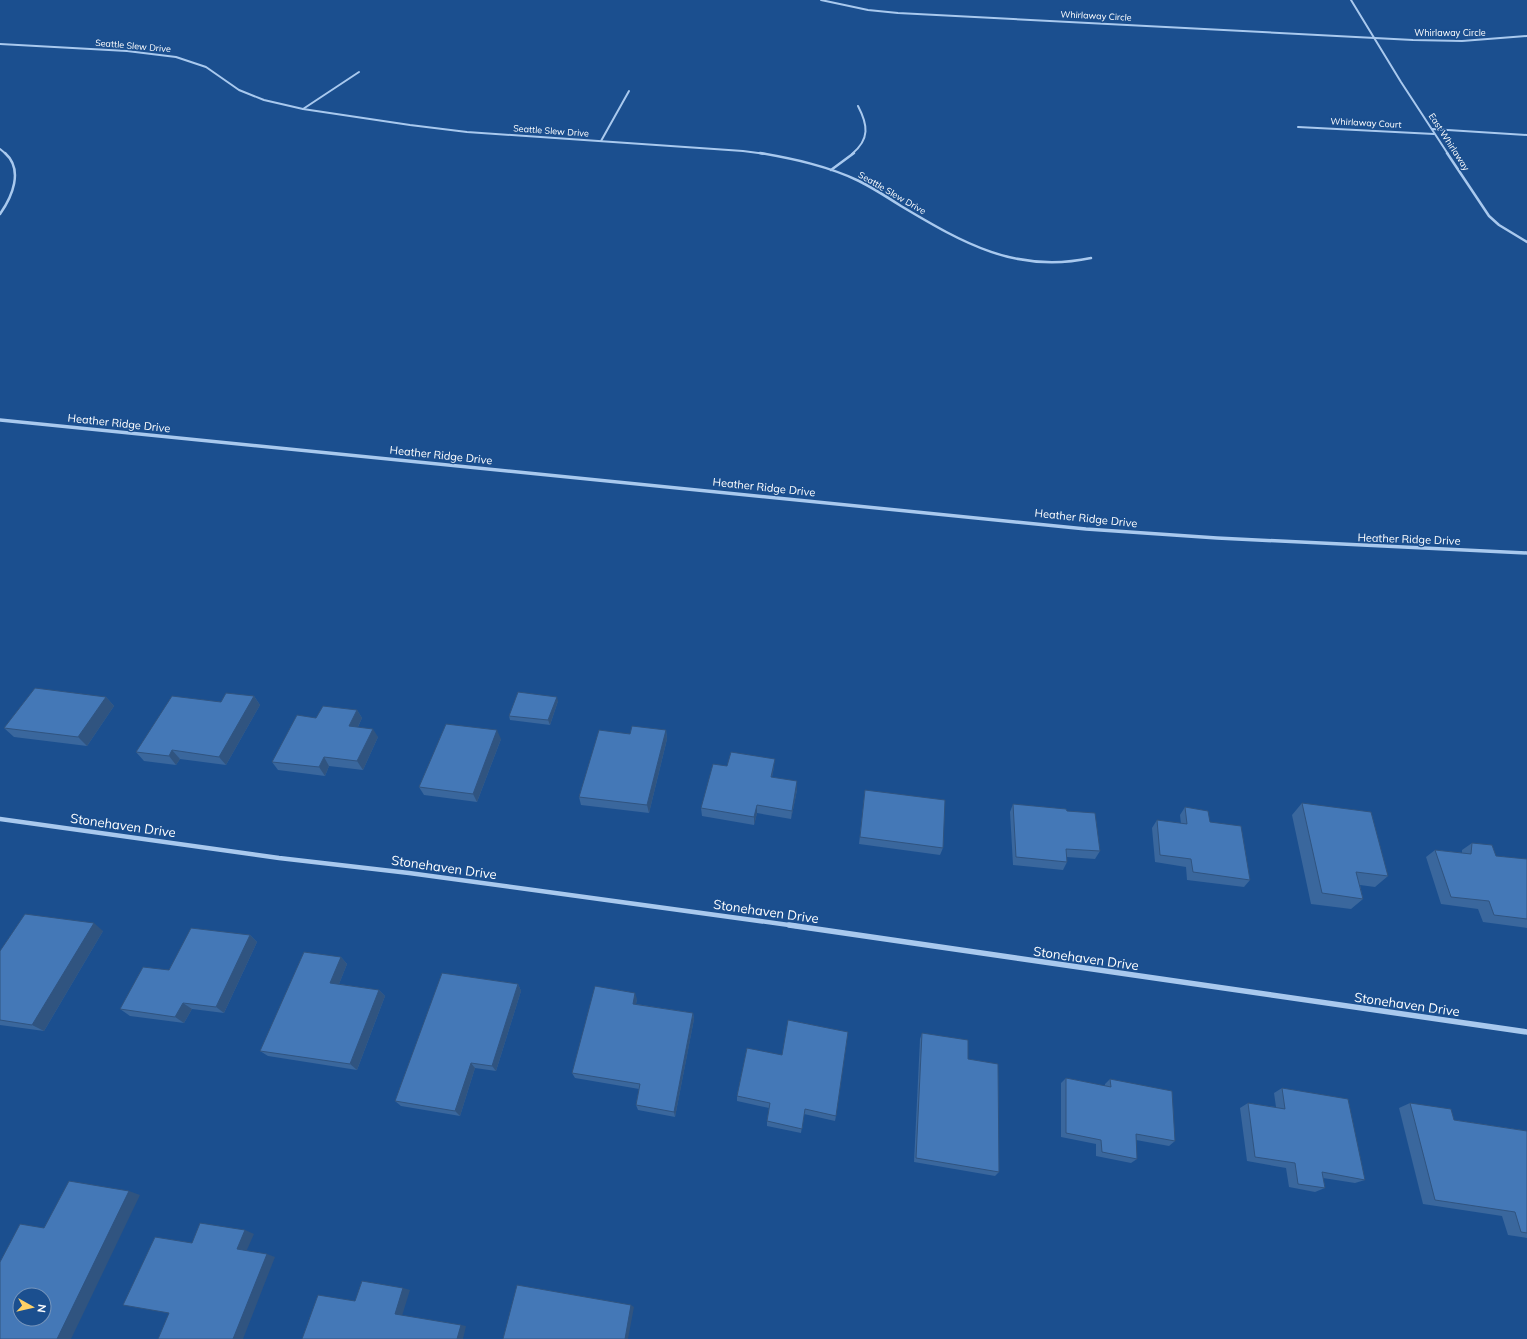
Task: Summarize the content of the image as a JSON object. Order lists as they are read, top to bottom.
{
  "streets": {
    "street": [
      "Whirlaway Circle",
      "Seattle Slew Drive",
      "Whirlaway Court",
      "East Whirlaway",
      "Heather Ridge Drive",
      "Stonehaven Drive"
    ]
  },
  "crossings": [
    ["Whirlaway Circle", "East Whirlaway"],
    ["Whirlaway Court", "East Whirlaway"]
  ],
  "north": "right"
}
